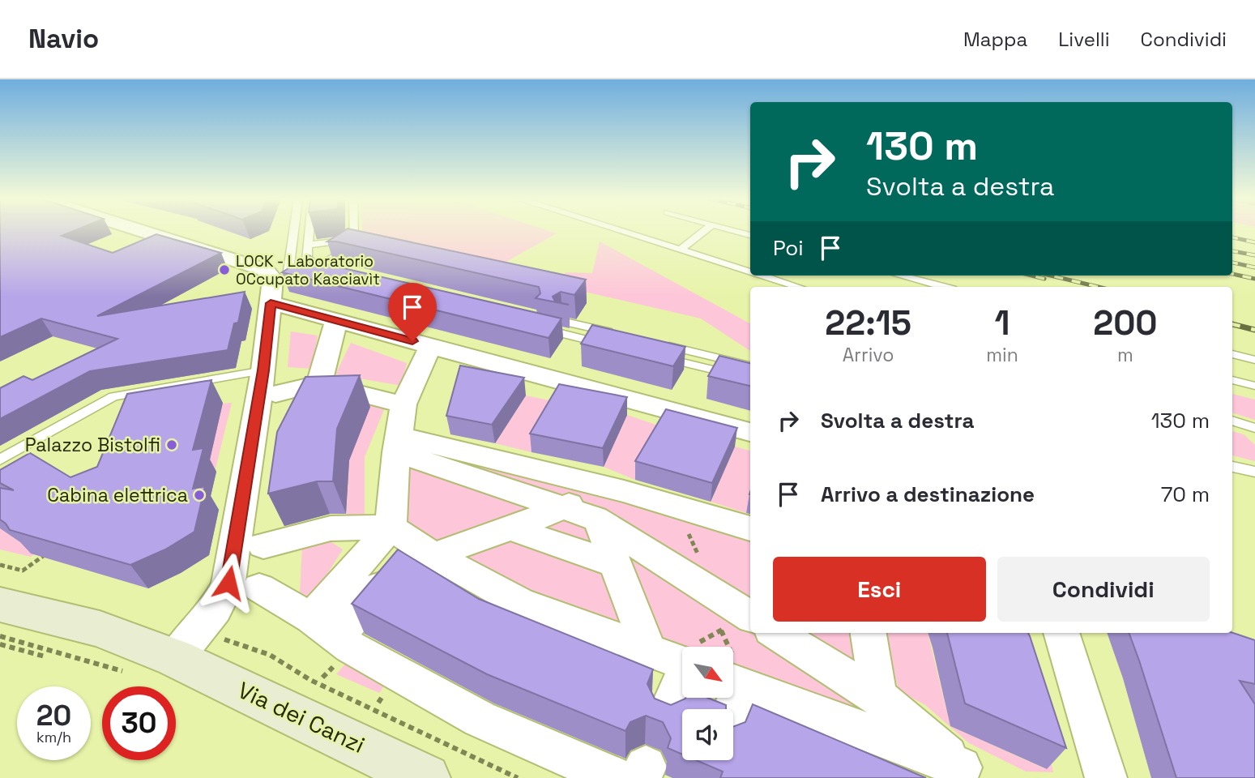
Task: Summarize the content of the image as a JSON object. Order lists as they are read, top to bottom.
{
  "streets": {
    "street": ["Via dei Canzi"]
  },
  "places": ["LOCK - Laboratorio OCcupato Kasciavìt", "Palazzo Bistolfi", "Cabina elettrica"],
  "north": "bottom right",
  "page": {
    "header": "Navio",
    "nav": ["Mappa", "Livelli", "Condividi"],
    "turn": ["130 m", "Svolta a destra"],
    "then": "Poi",
    "eta": [
      "22:15",
      "Arrivo",
      "1",
      "min",
      "200",
      "m"
    ],
    "list": [
      {
        "name": "Svolta a destra",
        "value": "130 m"
      },
      {
        "name": "Arrivo a destinazione",
        "value": "70 m"
      }
    ],
    "buttons": ["Esci", "Condividi"],
    "speed": "20 km/h",
    "limit": "30"
  }
}
